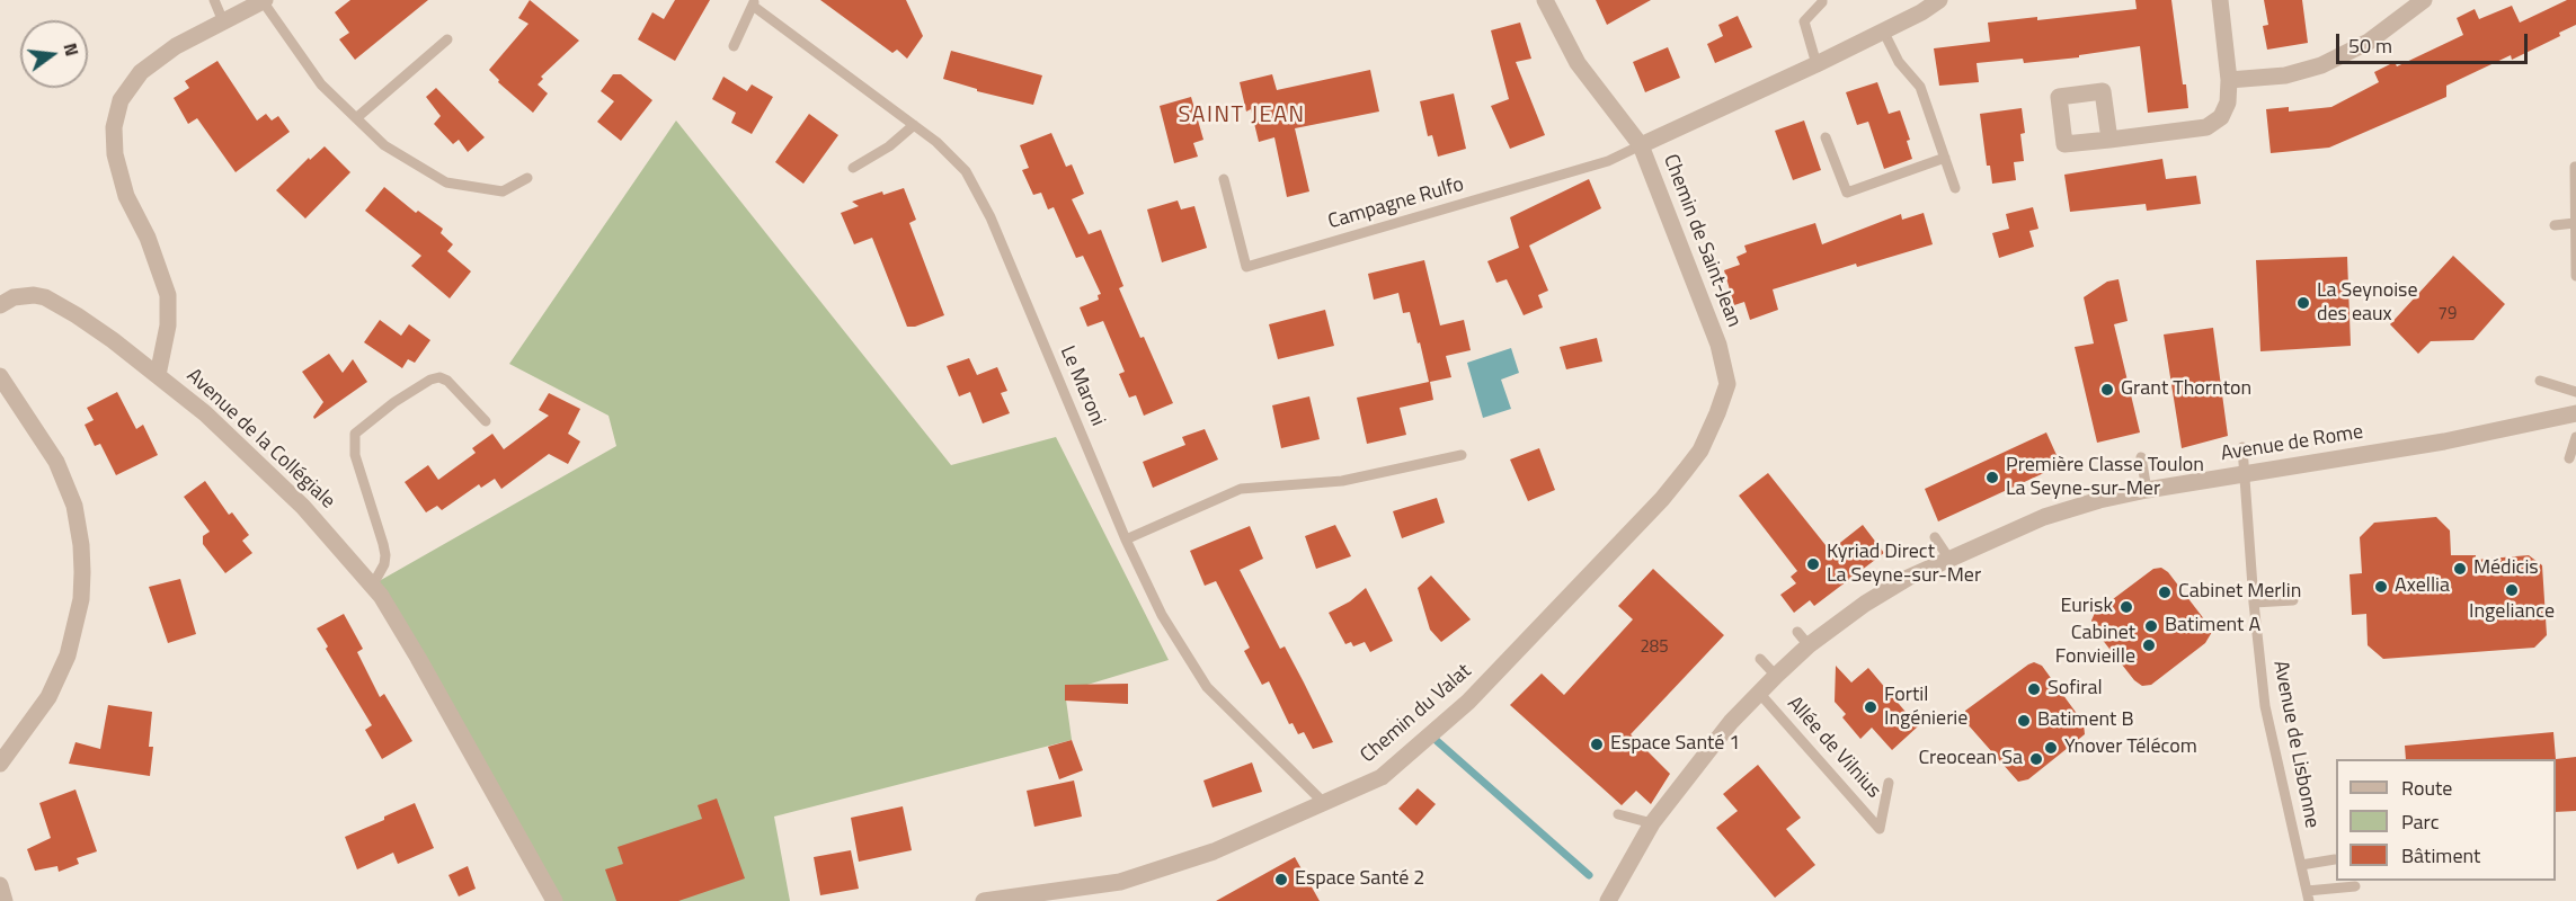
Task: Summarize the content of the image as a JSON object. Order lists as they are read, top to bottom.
{
  "streets": {
    "street": [
      "Chemin de Saint-Jean",
      "Avenue de la Collégiale",
      "Avenue de Rome",
      "Chemin du Valat"
    ],
    "lane": [
      "Campagne Rulfo",
      "Le Maroni",
      "Avenue de Lisbonne",
      "Allée de Vilnius"
    ]
  },
  "crossings": [
    ["Campagne Rulfo", "Chemin de Saint-Jean"],
    ["Chemin de Saint-Jean", "Chemin du Valat"],
    ["Le Maroni", "Chemin du Valat"],
    ["Avenue de Rome", "Avenue de Lisbonne"],
    ["Avenue de Rome", "Allée de Vilnius"]
  ],
  "districts": ["SAINT JEAN"],
  "places": [
    "La Seynoise des eaux",
    "Grant Thornton",
    "Première Classe Toulon La Seyne-sur-Mer",
    "Kyriad Direct La Seyne-sur-Mer",
    "Médicis",
    "Axellia",
    "Ingeliance",
    "Cabinet Merlin",
    "Eurisk",
    "Batiment A",
    "Cabinet Fonvieille",
    "Sofiral",
    "Fortil Ingénierie",
    "Batiment B",
    "Espace Santé 1",
    "Ynover Télécom",
    "Creocean Sa",
    "Espace Santé 2"
  ],
  "house_numbers": ["79", "285"],
  "legend": ["Route", "Parc", "Bâtiment"],
  "scale_bar": "50 m",
  "north": "right"
}
